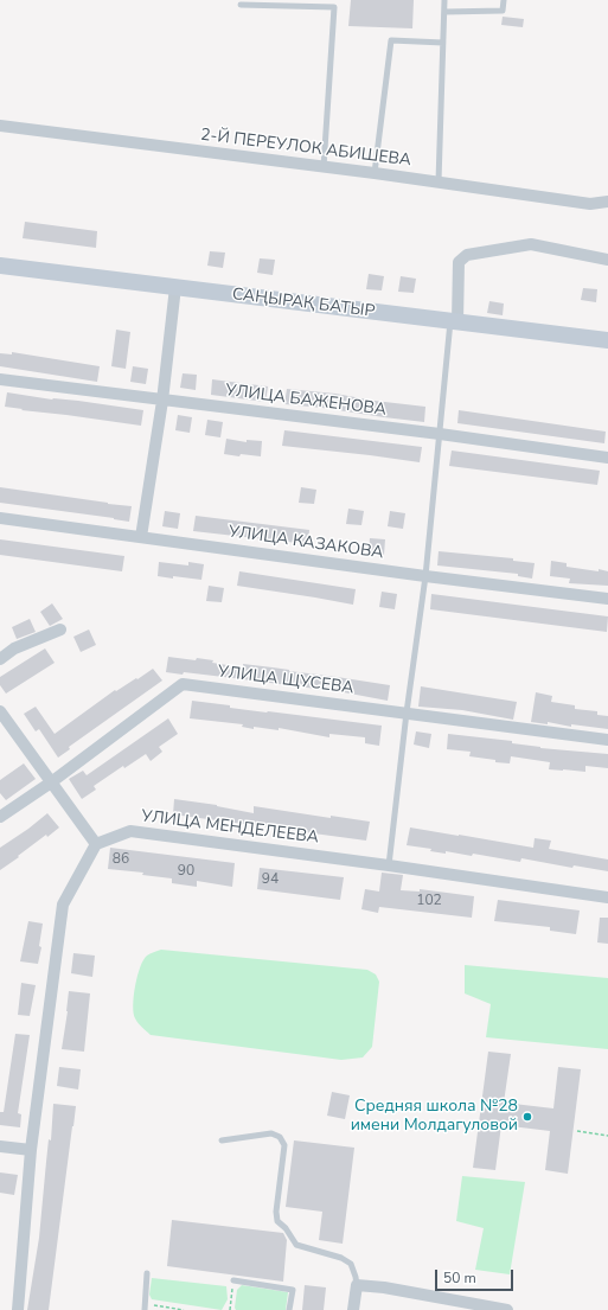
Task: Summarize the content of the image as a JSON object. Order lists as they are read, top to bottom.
{
  "streets": {
    "street": [
      "2-Й ПЕРЕУЛОК АБИШЕВА",
      "САҢЫРАҚ БАТЫР",
      "УЛИЦА БАЖЕНОВА",
      "УЛИЦА КАЗАКОВА",
      "УЛИЦА ЩУСЕВА",
      "УЛИЦА МЕНДЕЛЕЕВА"
    ]
  },
  "places": ["Средняя школа №28 имени Молдагуловой"],
  "house_numbers": [
    "86",
    "90",
    "94",
    "102"
  ],
  "scale_bar": "50 m"
}
